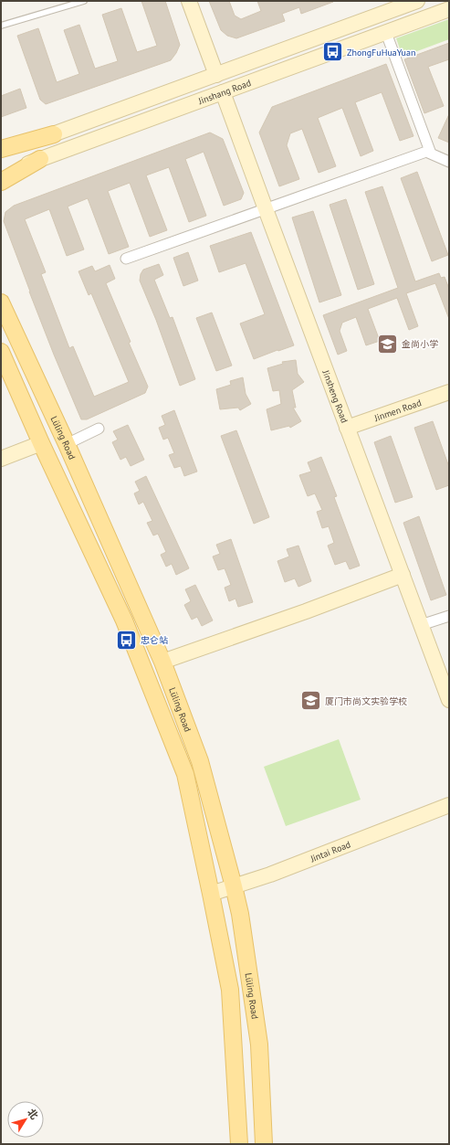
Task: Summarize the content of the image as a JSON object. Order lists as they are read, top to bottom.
{
  "streets": {
    "main road": ["Lüling Road"],
    "street": [
      "Jinshang Road",
      "Jinsheng Road",
      "Jinmen Road",
      "Jintai Road"
    ]
  },
  "crossings": [
    ["Jinshang Road", "Jinsheng Road"],
    ["Jinsheng Road", "Jinmen Road"],
    ["Lüling Road", "Jintai Road"]
  ],
  "places": {
    "bus stop": ["ZhongFuHuaYuan", "忠仑站"],
    "school or university": ["金尚小学", "厦门市尚文实验学校"]
  },
  "north": "top right"
}
